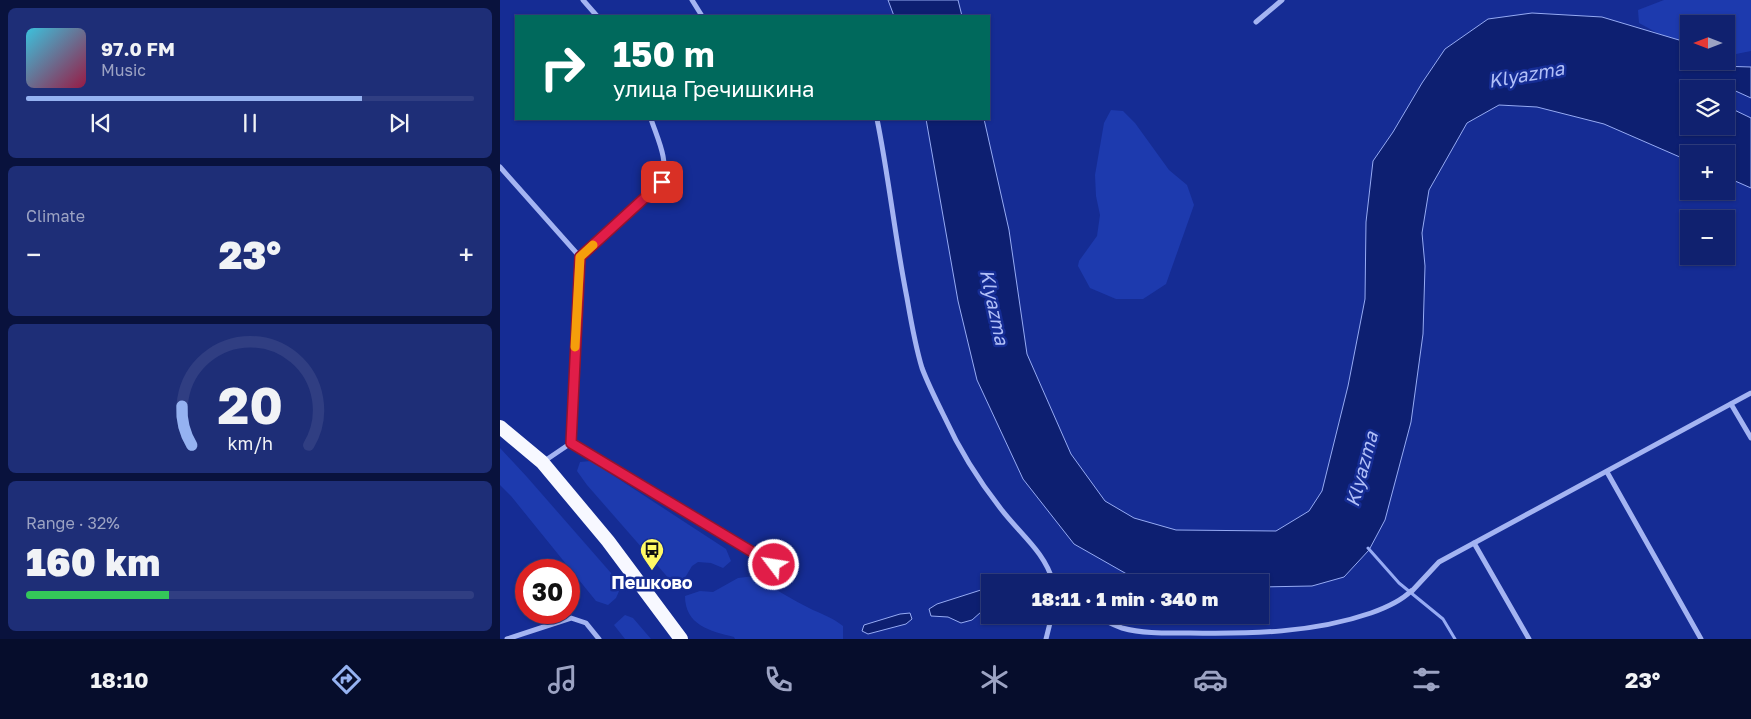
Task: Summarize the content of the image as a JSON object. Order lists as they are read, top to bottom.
{
  "water": ["Klyazma"],
  "places": {
    "bus stop": ["Пешково"]
  },
  "north": "left",
  "page": {
    "map_buttons": ["+", "−"],
    "turn": ["150 m", "улица Гречишкина"],
    "song": ["97.0 FM", "Music"],
    "tile": [
      "Climate",
      ["Range · 32%", "160 km"]
    ],
    "heat": ["−", "23°", "+"],
    "limit": "30",
    "trip": "18:11 · 1 min · 340 m",
    "tabs": ["18:10", "23°"],
    "gauge": ["20", "km/h"]
  }
}
